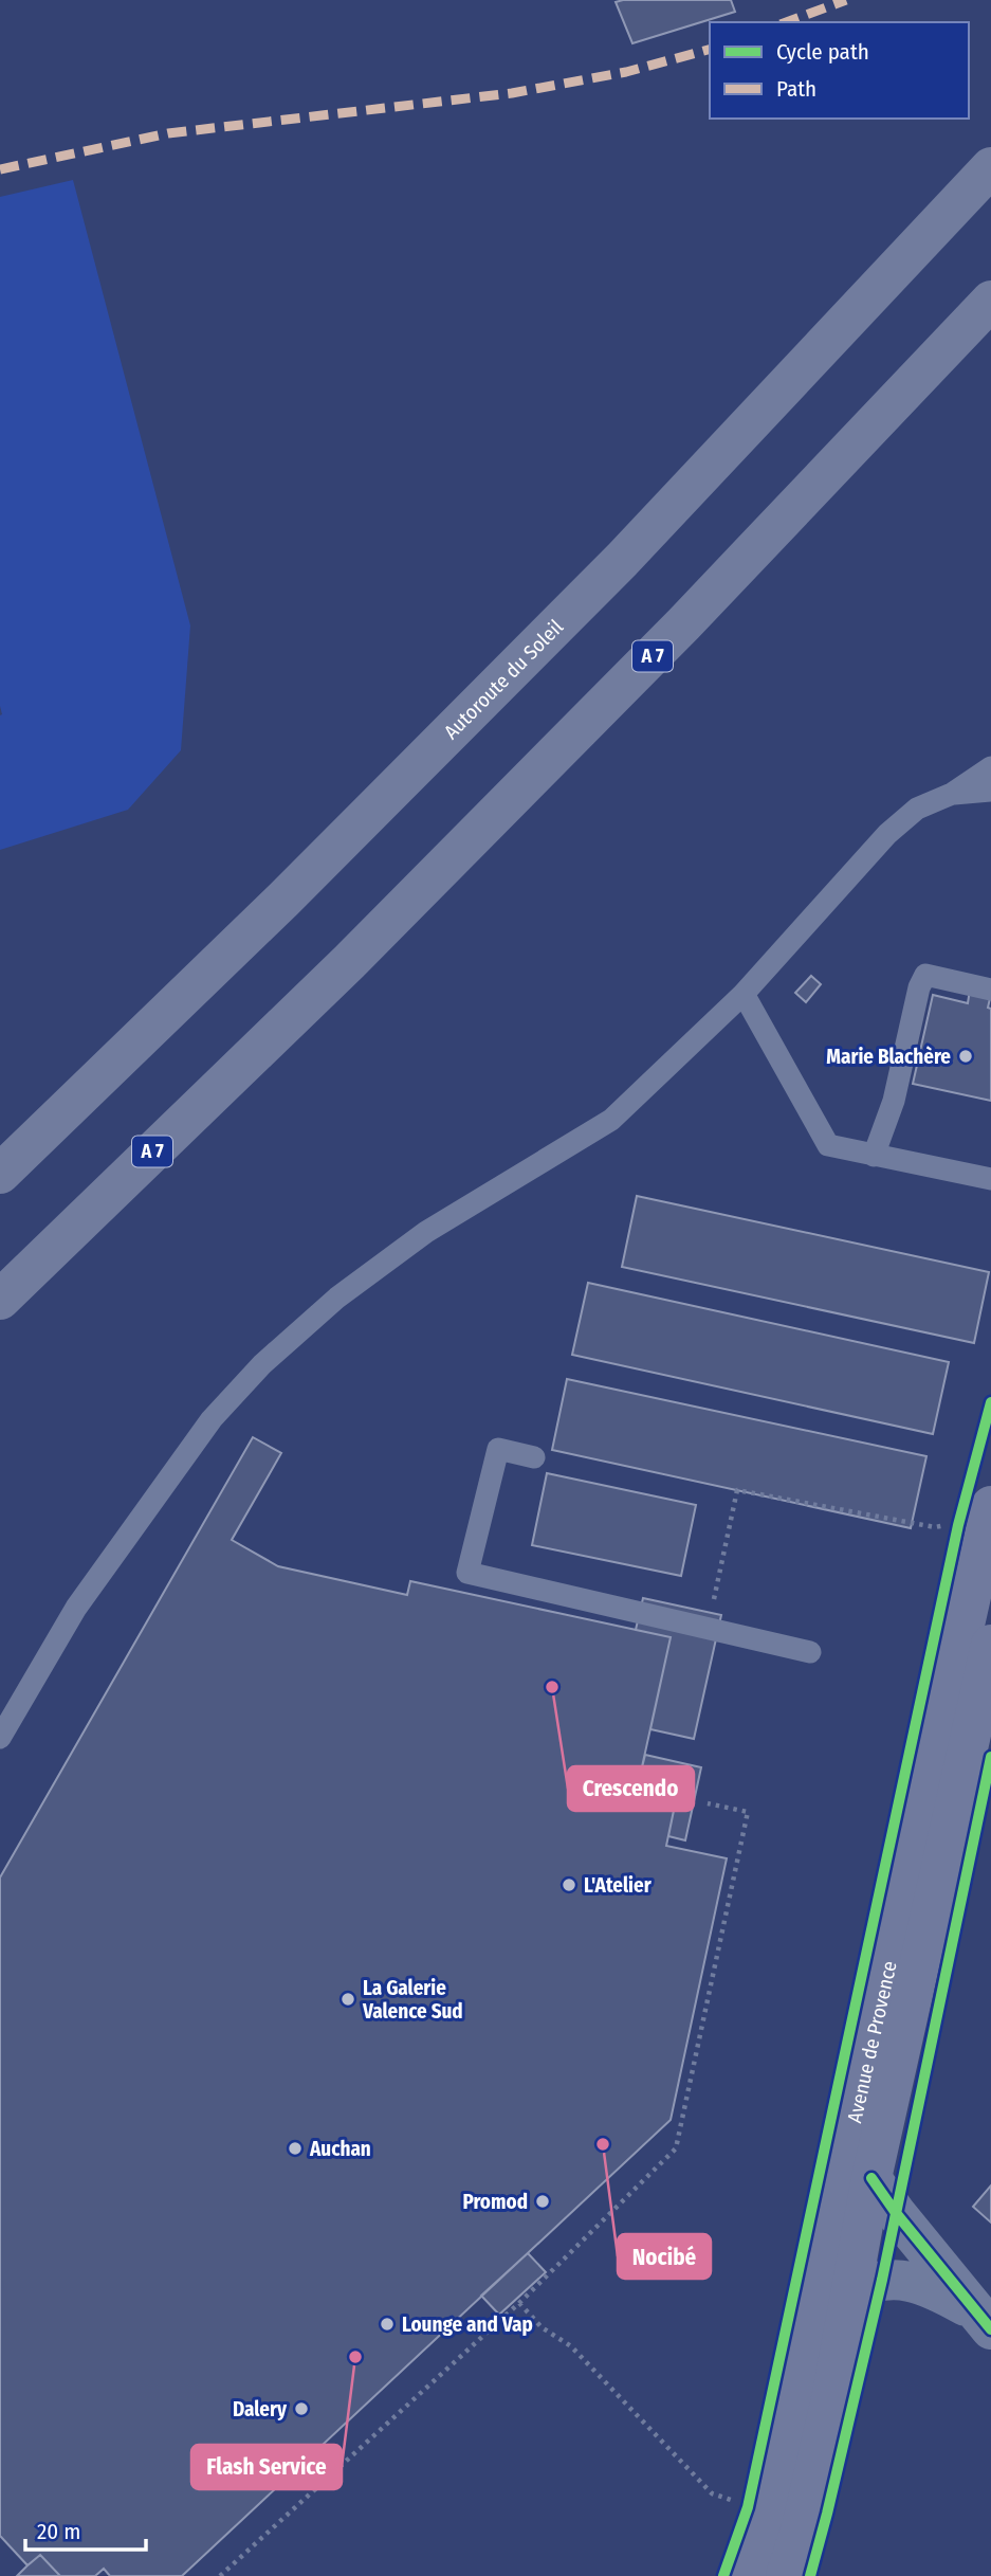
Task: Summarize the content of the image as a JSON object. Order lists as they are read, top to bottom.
{
  "streets": {
    "highway": ["A 7", "Autoroute du Soleil"],
    "main road": ["Avenue de Provence"]
  },
  "places": [
    "Marie Blachère",
    "Crescendo",
    "L'Atelier",
    "La Galerie Valence Sud",
    "Nocibé",
    "Auchan",
    "Promod",
    "Lounge and Vap",
    "Flash Service",
    "Dalery"
  ],
  "legend": ["Cycle path", "Path"],
  "scale_bar": "20 m"
}
